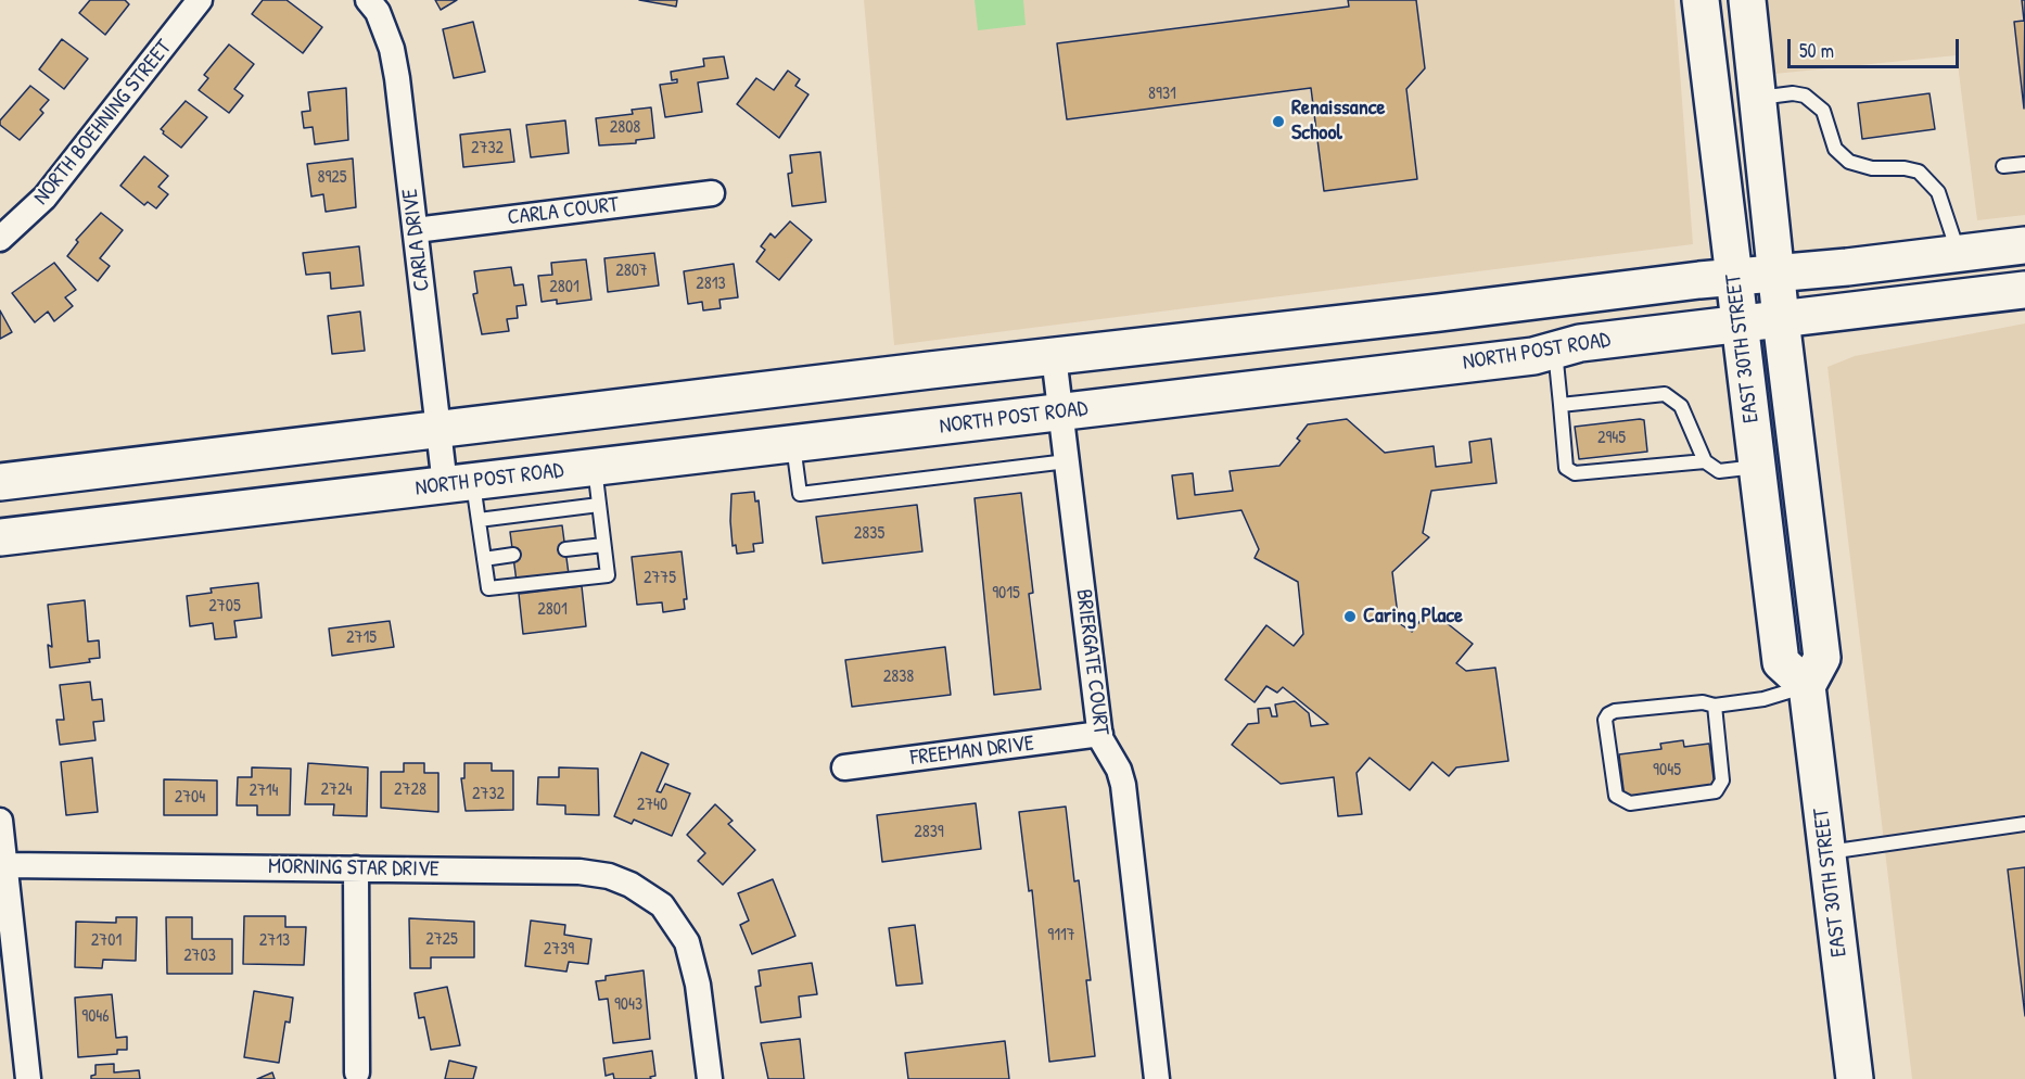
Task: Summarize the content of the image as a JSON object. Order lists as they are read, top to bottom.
{
  "streets": {
    "main road": ["EAST 30TH STREET", "NORTH POST ROAD"],
    "street": [
      "NORTH BOEHNING STREET",
      "CARLA COURT",
      "CARLA DRIVE",
      "BRIERGATE COURT",
      "FREEMAN DRIVE",
      "MORNING STAR DRIVE"
    ]
  },
  "crossings": [
    ["CARLA COURT", "CARLA DRIVE"],
    ["CARLA DRIVE", "NORTH POST ROAD"],
    ["EAST 30TH STREET", "NORTH POST ROAD"],
    ["NORTH POST ROAD", "BRIERGATE COURT"],
    ["BRIERGATE COURT", "FREEMAN DRIVE"]
  ],
  "places": ["Renaissance School", "Caring Place"],
  "house_numbers": [
    "8931",
    "2808",
    "2732",
    "8925",
    "2807",
    "2813",
    "2801",
    "2945",
    "2835",
    "2775",
    "9015",
    "2705",
    "2801",
    "2715",
    "2838",
    "9045",
    "2724",
    "2728",
    "2714",
    "2732",
    "2704",
    "2740",
    "2839",
    "9117",
    "2725",
    "2701",
    "2713",
    "2739",
    "2703",
    "9043",
    "9046"
  ],
  "scale_bar": "50 m"
}
